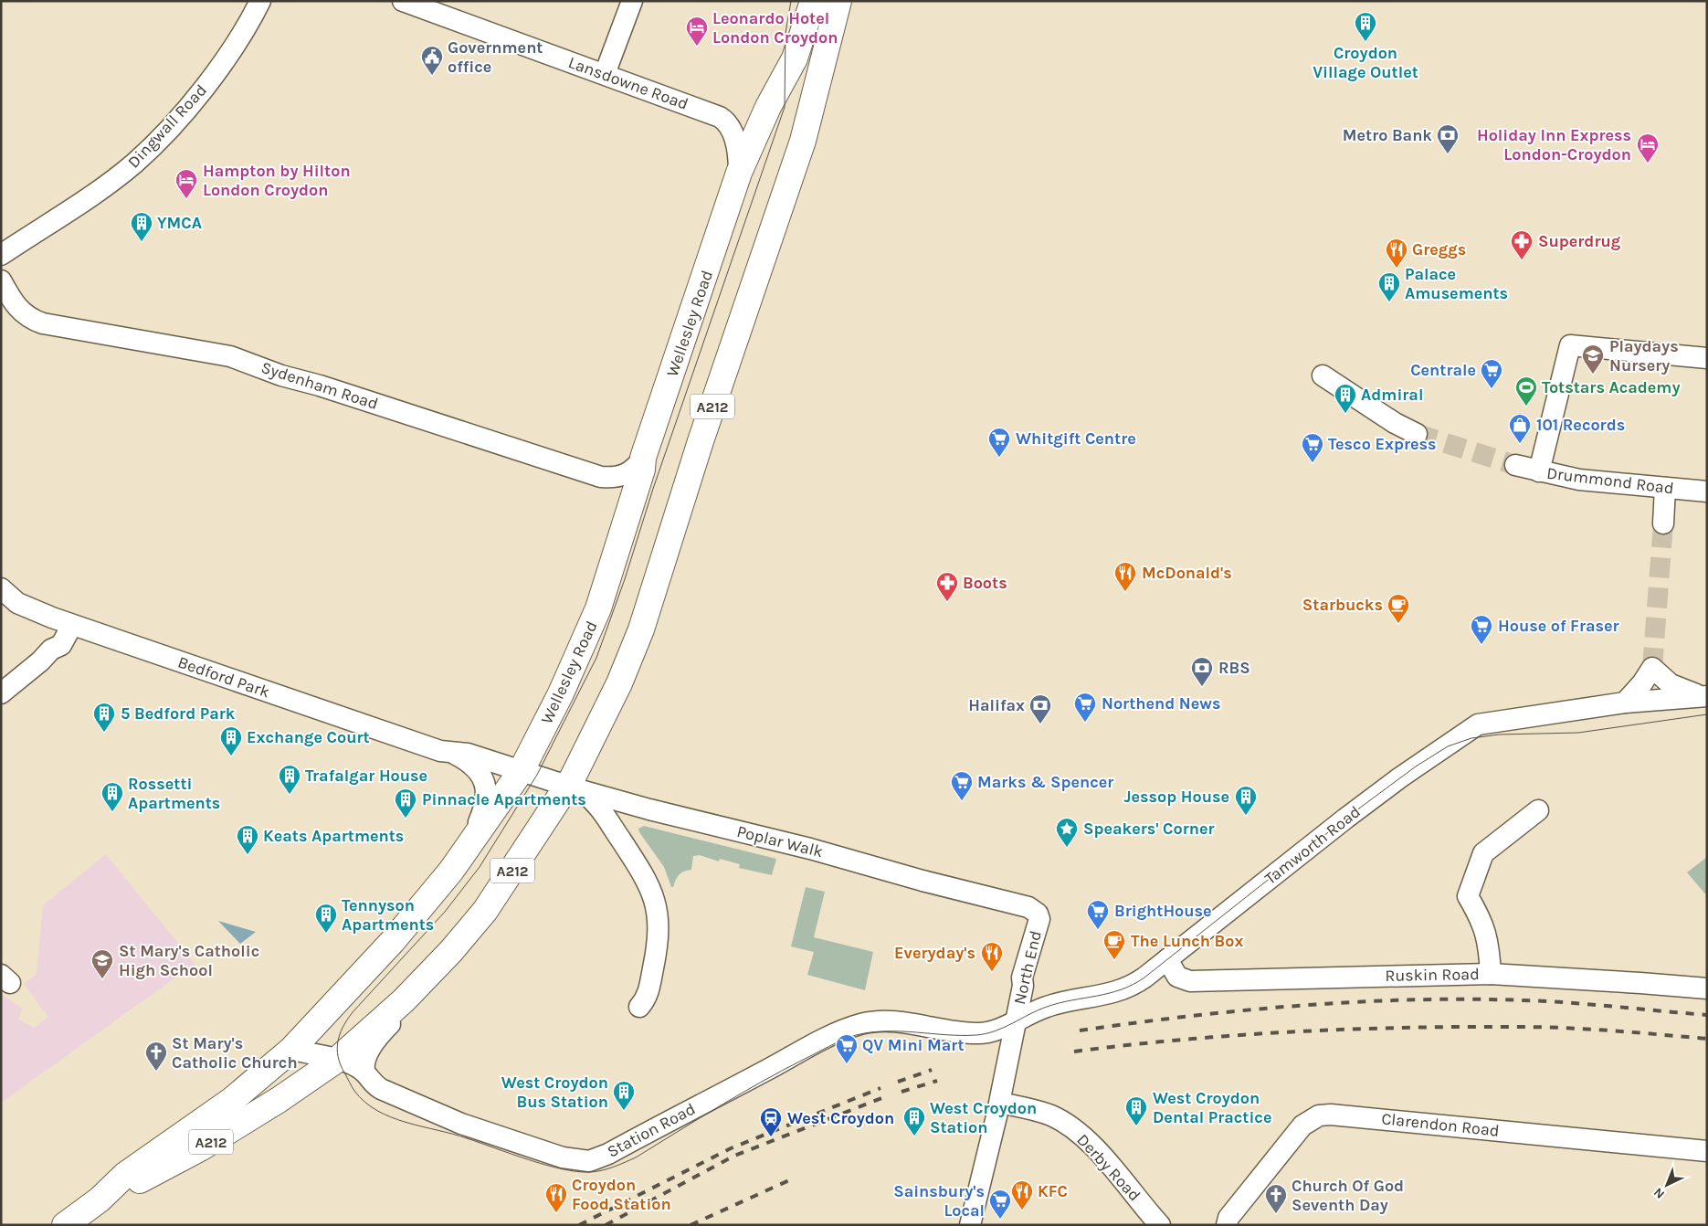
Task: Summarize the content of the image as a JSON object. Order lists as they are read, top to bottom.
{
  "streets": {
    "main road": ["Wellesley Road", "A212"],
    "street": [
      "Lansdowne Road",
      "Dingwall Road",
      "Sydenham Road",
      "Drummond Road",
      "Bedford Park",
      "Poplar Walk",
      "Tamworth Road",
      "North End",
      "Ruskin Road",
      "Clarendon Road",
      "Station Road",
      "Derby Road"
    ]
  },
  "crossings": [
    ["Lansdowne Road", "Wellesley Road"],
    ["Wellesley Road", "Sydenham Road"],
    ["Wellesley Road", "Bedford Park"],
    ["Wellesley Road", "Poplar Walk"],
    ["Wellesley Road", "Station Road"],
    ["Bedford Park", "Poplar Walk"],
    ["Poplar Walk", "North End"],
    ["Tamworth Road", "North End"],
    ["Tamworth Road", "Ruskin Road"],
    ["Tamworth Road", "Station Road"],
    ["North End", "Station Road"],
    ["North End", "Derby Road"]
  ],
  "places": {
    "building": [
      "Croydon Village Outlet",
      "YMCA",
      "Palace Amusements",
      "Admiral",
      "5 Bedford Park",
      "Exchange Court",
      "Trafalgar House",
      "Rossetti Apartments",
      "Jessop House",
      "Pinnacle Apartments",
      "Keats Apartments",
      "Tennyson Apartments",
      "West Croydon Bus Station",
      "West Croydon Dental Practice",
      "West Croydon Station"
    ],
    "hotel": ["Leonardo Hotel London Croydon", "Holiday Inn Express London-Croydon", "Hampton by Hilton London Croydon"],
    "public building": ["Government office"],
    "bank": ["Metro Bank", "RBS", "Halifax"],
    "pharmacy": ["Superdrug", "Boots"],
    "restaurant": [
      "Greggs",
      "McDonald's",
      "Everyday's",
      "KFC",
      "Croydon Food Station"
    ],
    "school or university": ["Playdays Nursery", "St Mary's Catholic High School"],
    "supermarket": [
      "Centrale",
      "Whitgift Centre",
      "Tesco Express",
      "House of Fraser",
      "Northend News",
      "Marks & Spencer",
      "BrightHouse",
      "QV Mini Mart",
      "Sainsbury's Local"
    ],
    "sports": ["Totstars Academy"],
    "shop": ["101 Records"],
    "cafe": ["Starbucks", "The Lunch Box"],
    "place": ["Speakers' Corner"],
    "church": ["St Mary's Catholic Church", "Church Of God Seventh Day"],
    "station": ["West Croydon"]
  },
  "north": "bottom left"
}
